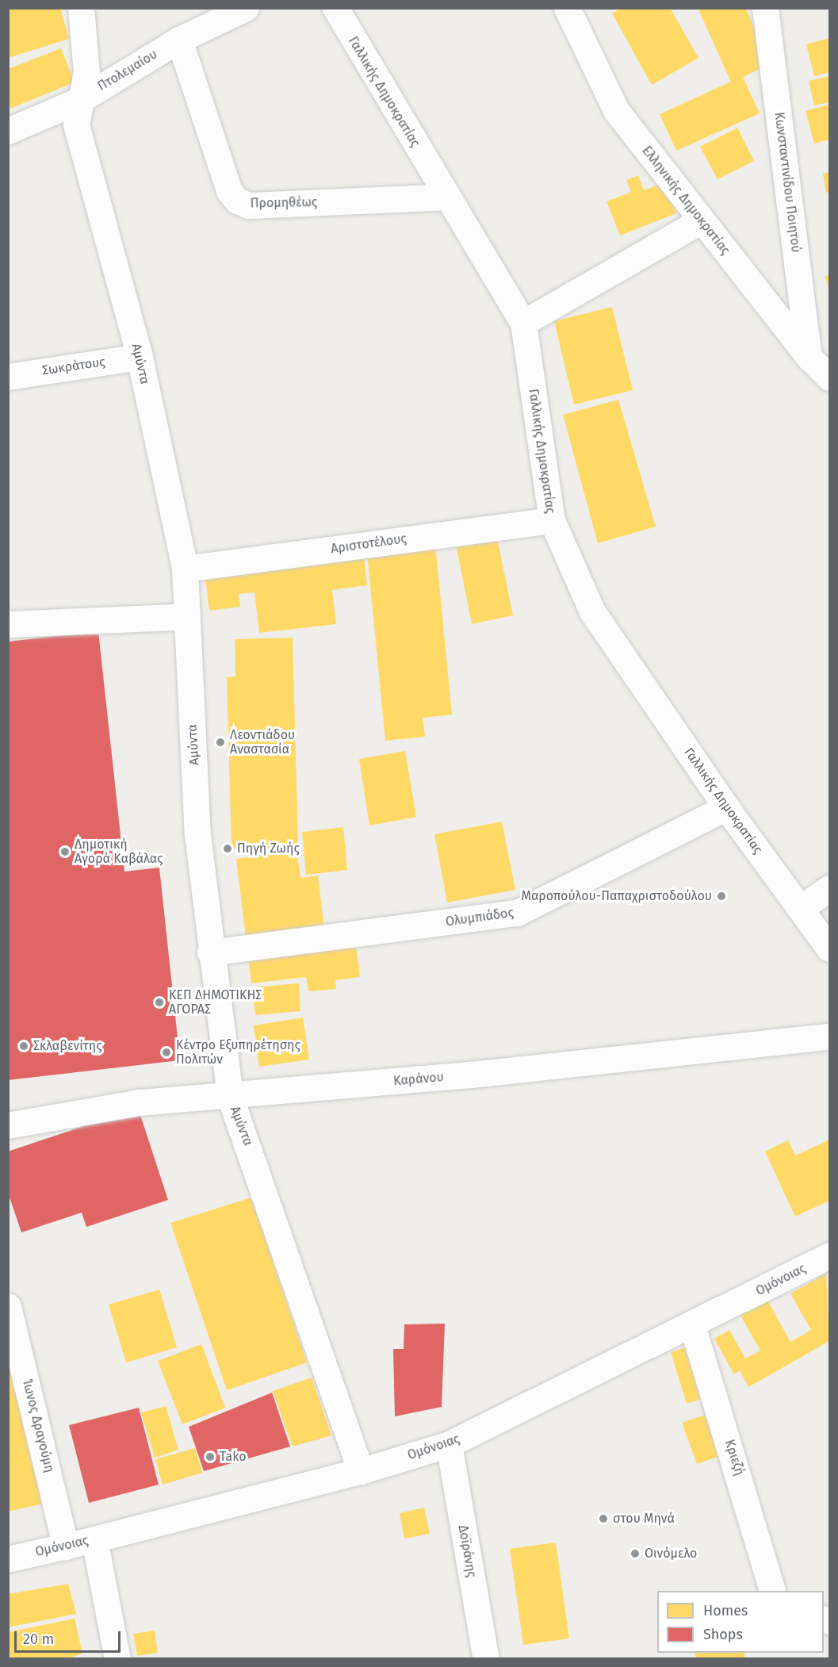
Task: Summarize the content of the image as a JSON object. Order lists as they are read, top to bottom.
{
  "streets": {
    "street": [
      "Πτολεμαίου",
      "Γαλλικής Δημοκρατίας",
      "Κωνσταντινίδου Ποιητού",
      "Ελληνικής Δημοκρατίας",
      "Προμηθέως",
      "Αμύντα",
      "Σωκράτους",
      "Αριστοτέλους",
      "Ολυμπιάδος",
      "Καράνου",
      "Ομόνοιας",
      "Ίωνος Δραγούμη",
      "Κριεζή",
      "Δοϊράνης"
    ]
  },
  "crossings": [
    ["Πτολεμαίου", "Προμηθέως"],
    ["Πτολεμαίου", "Αμύντα"],
    ["Γαλλικής Δημοκρατίας", "Προμηθέως"],
    ["Γαλλικής Δημοκρατίας", "Αριστοτέλους"],
    ["Γαλλικής Δημοκρατίας", "Ολυμπιάδος"],
    ["Κωνσταντινίδου Ποιητού", "Ελληνικής Δημοκρατίας"],
    ["Αμύντα", "Σωκράτους"],
    ["Αμύντα", "Αριστοτέλους"],
    ["Αμύντα", "Ολυμπιάδος"],
    ["Αμύντα", "Καράνου"],
    ["Αμύντα", "Ομόνοιας"],
    ["Ομόνοιας", "Ίωνος Δραγούμη"],
    ["Ομόνοιας", "Κριεζή"],
    ["Ομόνοιας", "Δοϊράνης"]
  ],
  "places": [
    "Λεοντιάδου Αναστασία",
    "Πηγή Ζωής",
    "Δημοτική Αγορά Καβάλας",
    "Μαροπούλου-Παπαχριστοδούλου",
    "ΚΕΠ ΔΗΜΟΤΙΚΗΣ ΑΓΟΡΑΣ",
    "Σκλαβενίτης",
    "Κέντρο Εξυπηρέτησης Πολιτών",
    "Tako",
    "στου Μηνά",
    "Οινόμελο"
  ],
  "legend": ["Homes", "Shops"],
  "scale_bar": "20 m"
}
